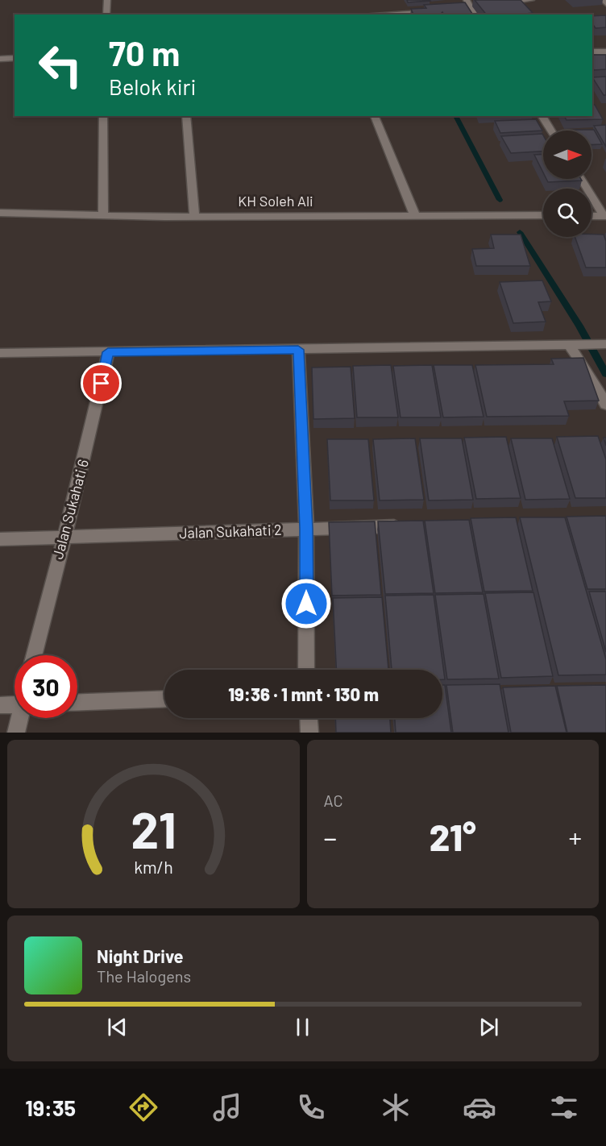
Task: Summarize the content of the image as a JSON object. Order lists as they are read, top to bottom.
{
  "streets": {
    "street": ["KH Soleh Ali", "Jalan Sukahati 6", "Jalan Sukahati 2"]
  },
  "crossings": [
    ["Jalan Sukahati 6", "Jalan Sukahati 2"]
  ],
  "north": "right",
  "page": {
    "turn": ["70 m", "Belok kiri"],
    "limit": "30",
    "trip": "19:36 · 1 mnt · 130 m",
    "tile": "AC",
    "heat": ["−", "21°", "+"],
    "song": ["Night Drive", "The Halogens"],
    "tabs": "19:35",
    "gauge": ["21", "km/h"]
  }
}
